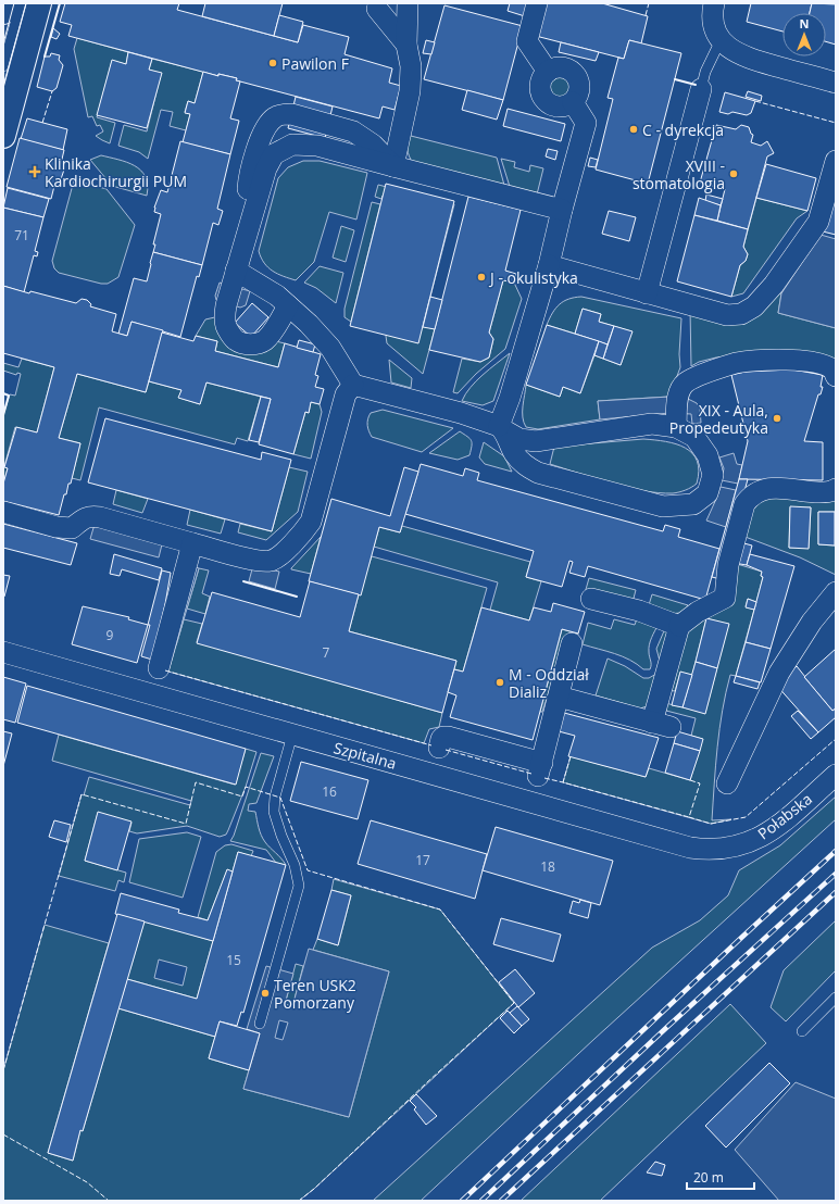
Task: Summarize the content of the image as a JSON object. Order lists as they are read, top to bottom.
{
  "streets": {
    "street": ["Szpitalna", "Połabska"]
  },
  "crossings": [
    ["Szpitalna", "Połabska"]
  ],
  "places": {
    "other": [
      "Pawilon F",
      "C - dyrekcja",
      "XVIII - stomatologia",
      "J - okulistyka",
      "XIX - Aula, Propedeutyka",
      "M - Oddział Dializ",
      "Teren USK2 Pomorzany"
    ],
    "health": ["Klinika Kardiochirurgii PUM"]
  },
  "house_numbers": [
    "71",
    "9",
    "7",
    "16",
    "17",
    "18",
    "15"
  ],
  "scale_bar": "20 m",
  "north": "top"
}
